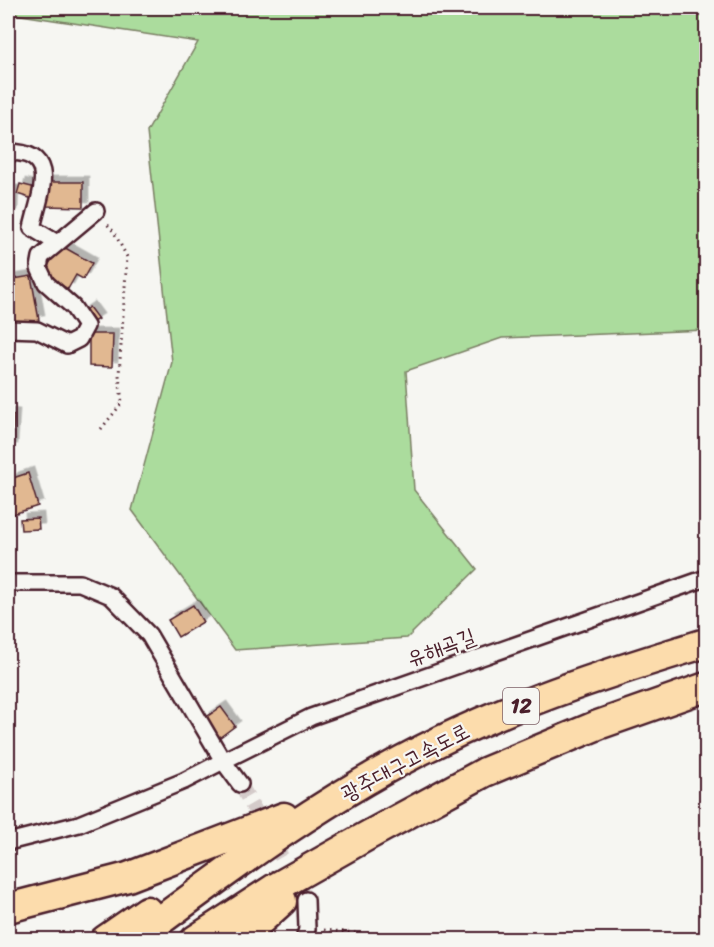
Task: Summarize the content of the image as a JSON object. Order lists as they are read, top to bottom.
{
  "streets": {
    "highway": ["12", "광주대구고속도로"],
    "street": ["유해곡길"]
  }
}
